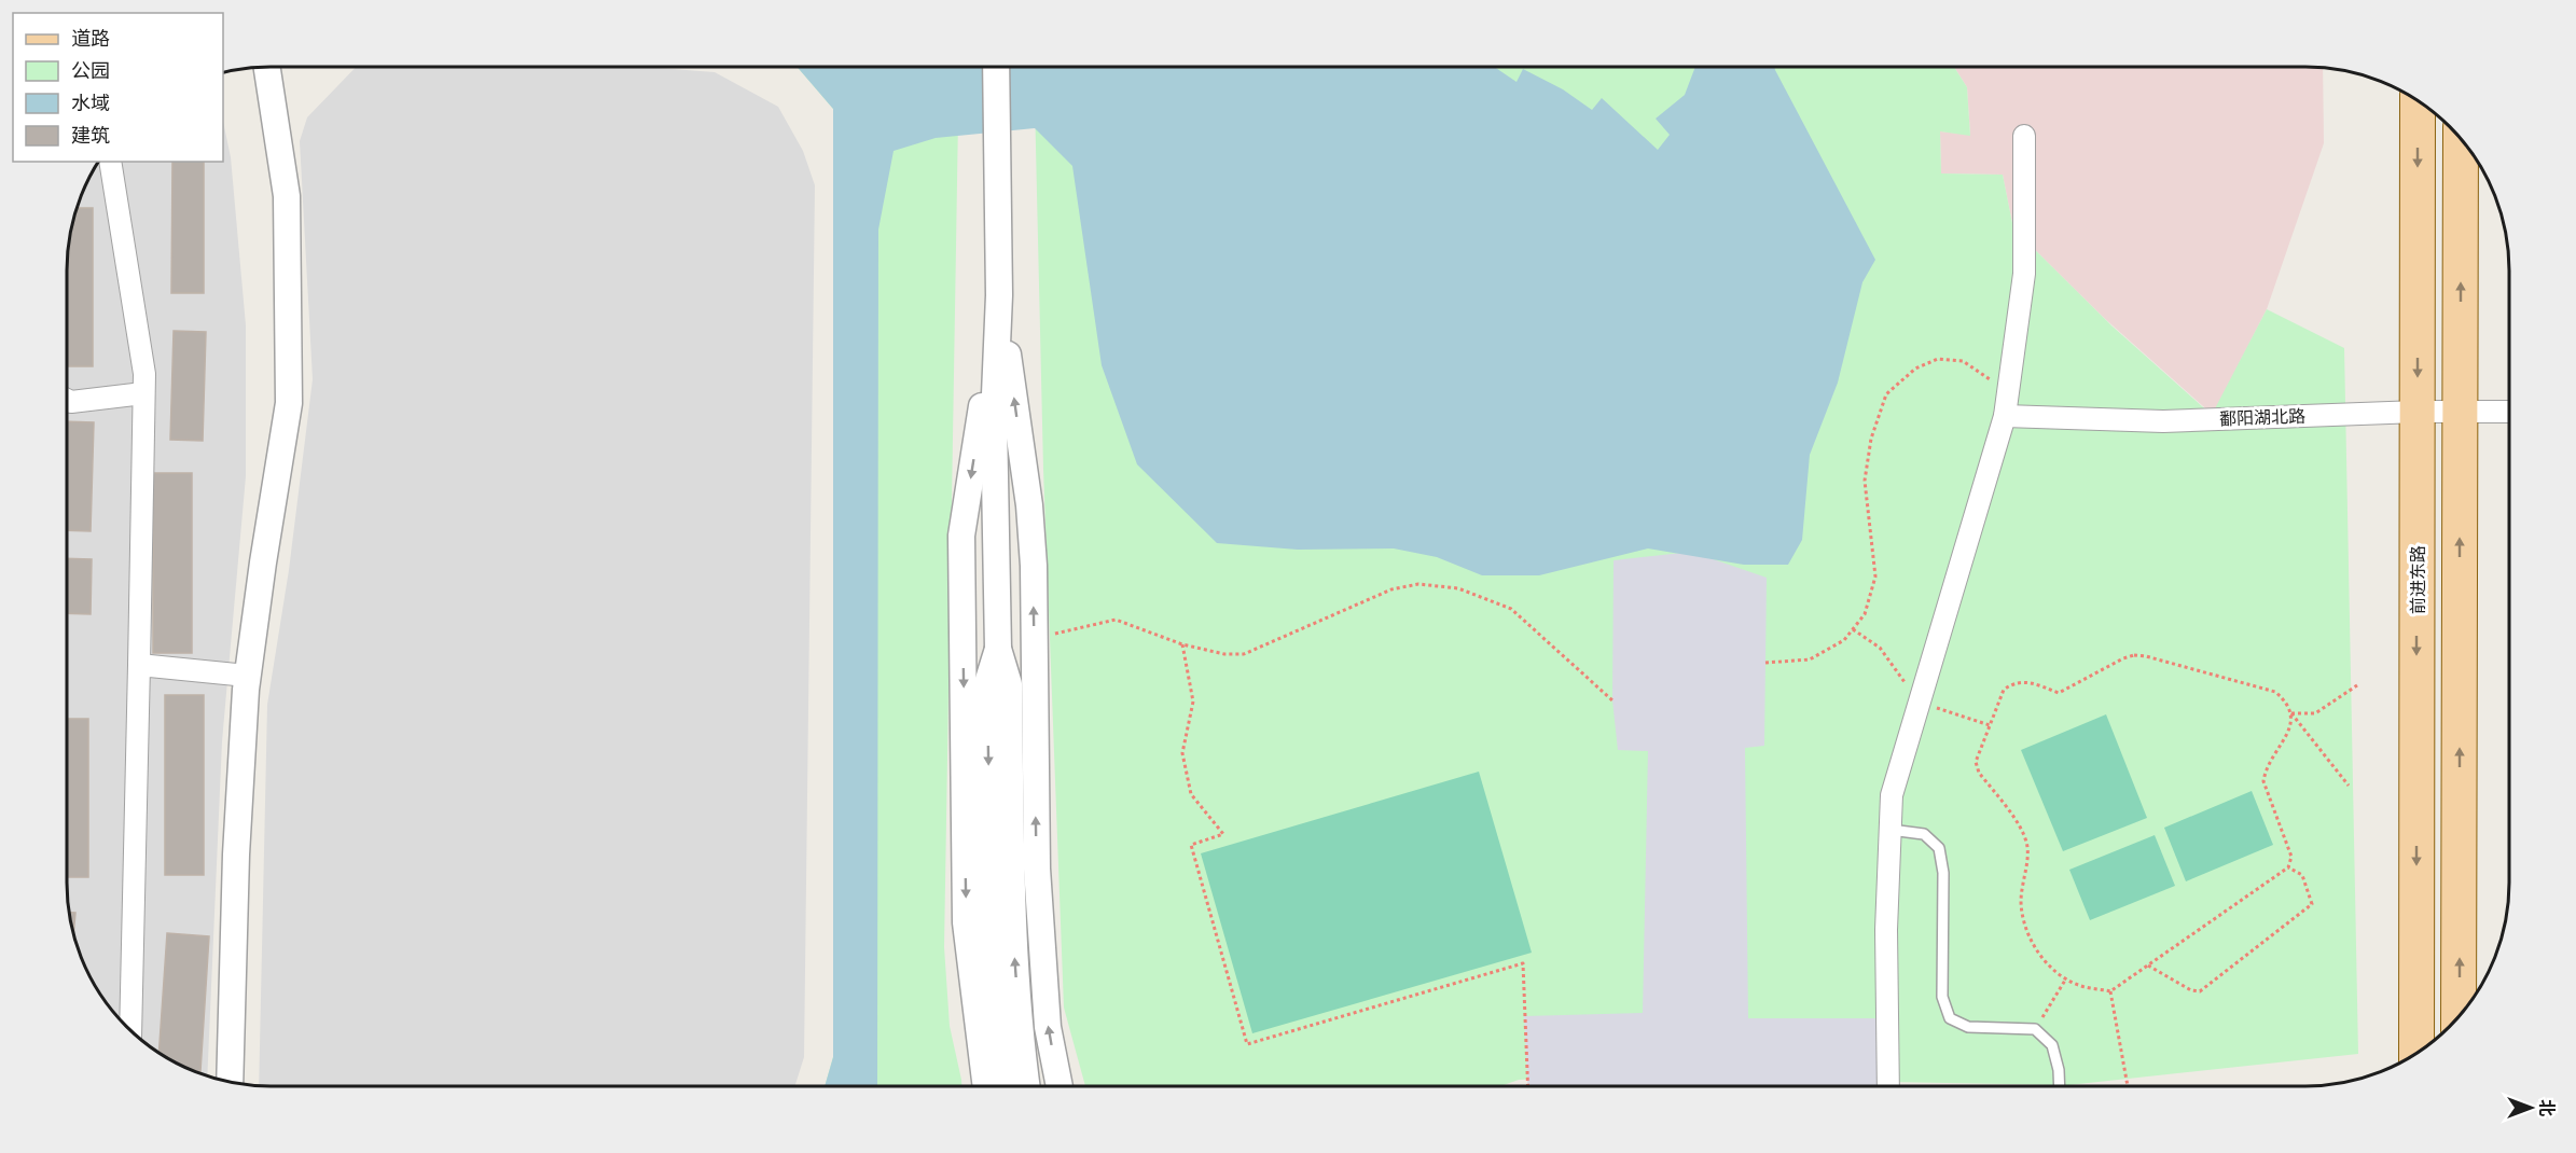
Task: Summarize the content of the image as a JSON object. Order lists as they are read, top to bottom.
{
  "streets": {
    "main road": ["前进东路"],
    "street": ["鄱阳湖北路"]
  },
  "crossings": [
    ["鄱阳湖北路", "前进东路"]
  ],
  "legend": [
    "道路",
    "公园",
    "水域",
    "建筑"
  ],
  "north": "right"
}
